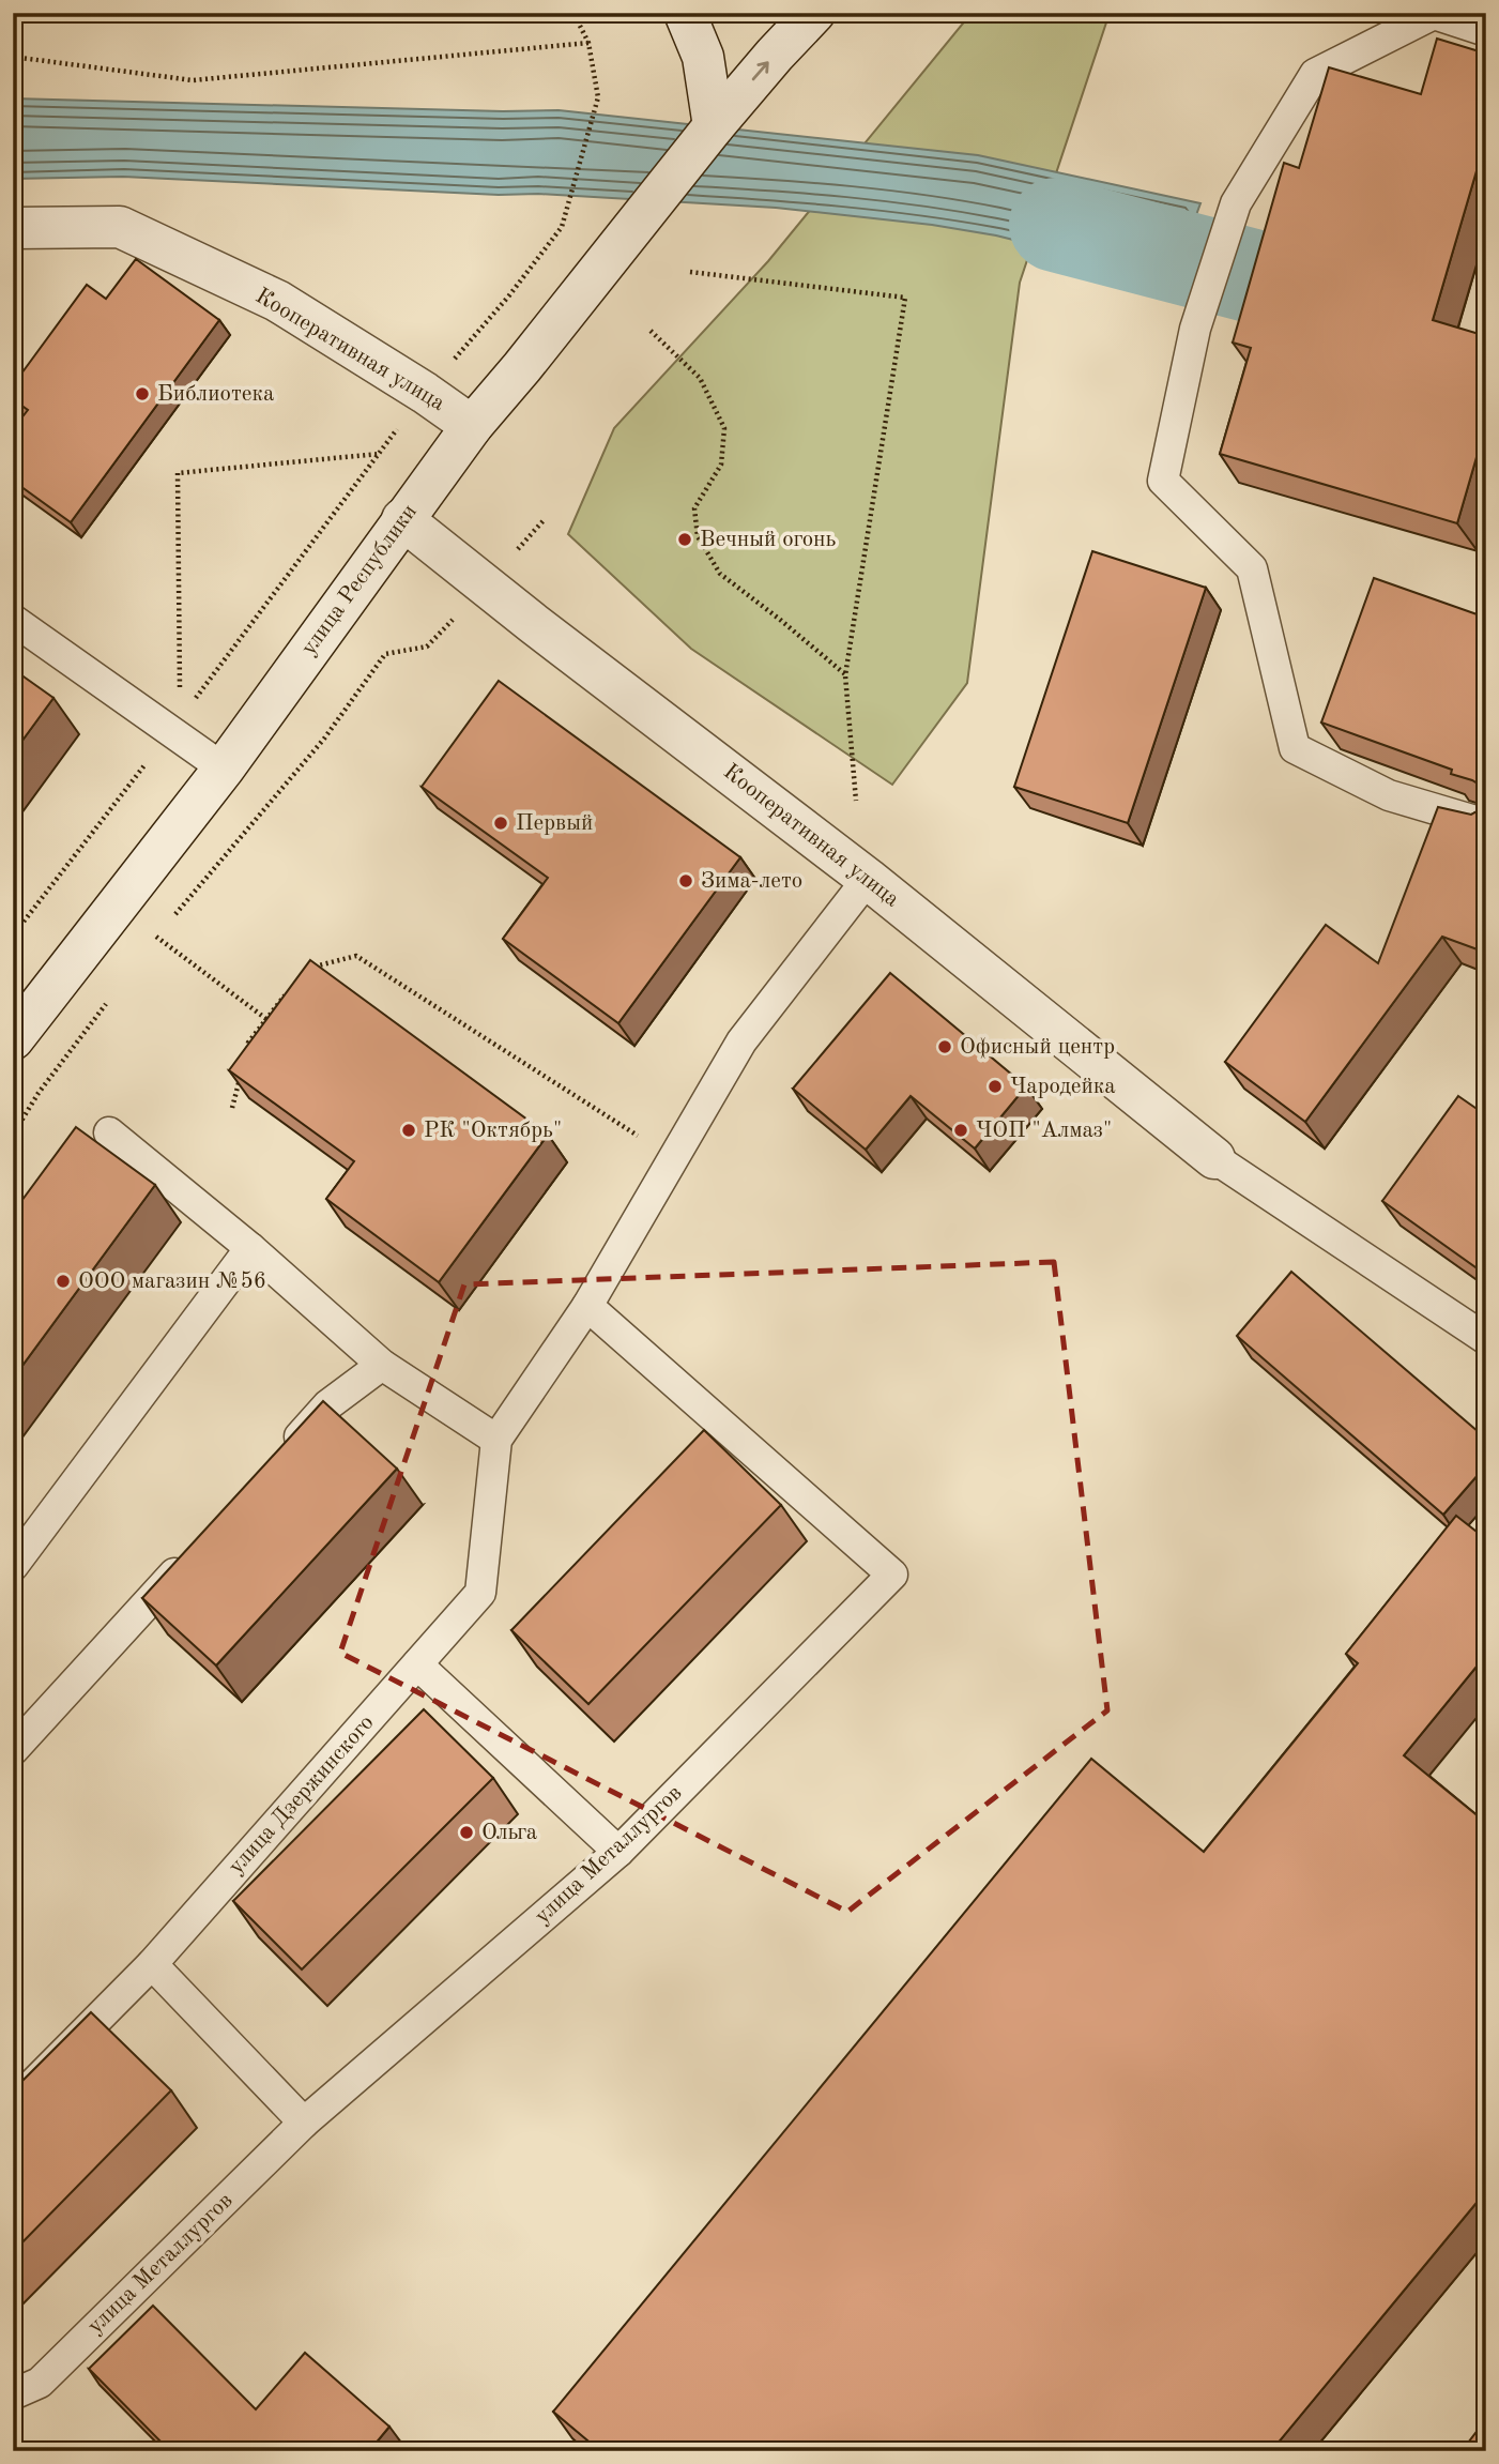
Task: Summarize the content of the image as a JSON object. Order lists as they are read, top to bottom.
{
  "streets": {
    "street": ["Кооперативная улица", "улица Республики"],
    "lane": ["улица Дзержинского", "улица Металлургов"]
  },
  "crossings": [
    ["Кооперативная улица", "улица Республики"]
  ],
  "places": [
    "Библиотека",
    "Вечный огонь",
    "Первый",
    "Зима-лето",
    "Офисный центр",
    "Чародейка",
    "РК \"Октябрь\"",
    "ЧОП \"Алмаз\"",
    "ООО магазин №56",
    "Ольга"
  ]
}
